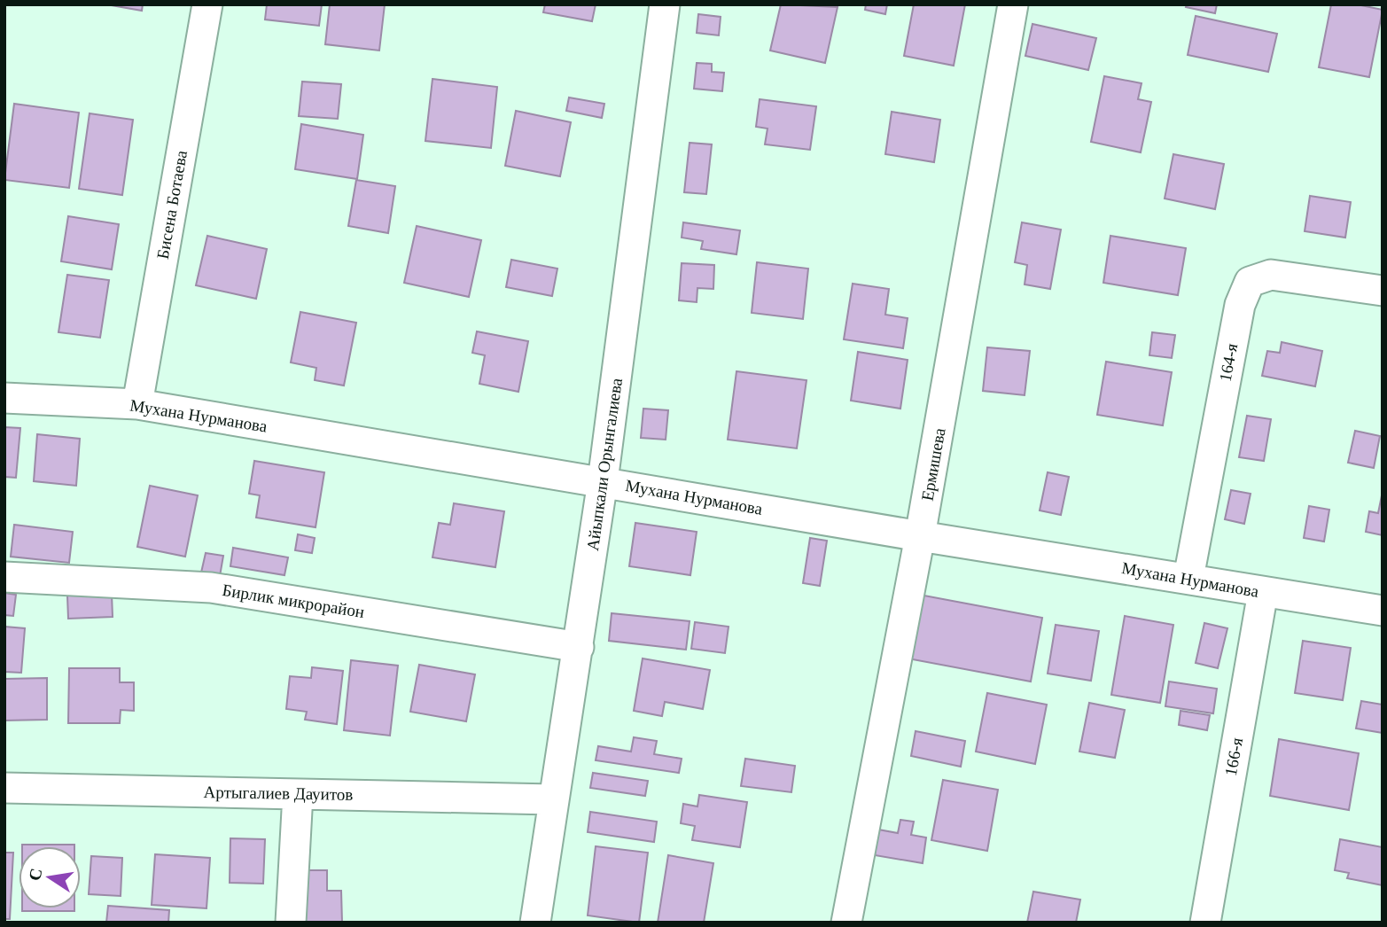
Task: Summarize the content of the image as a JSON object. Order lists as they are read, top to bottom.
{
  "streets": {
    "street": [
      "Бисена Ботаева",
      "164-я",
      "Мухана Нурманова",
      "Айыпкали Орынгалиева",
      "Ермишева",
      "Бирлик микрорайон",
      "166-я",
      "Артыгалиев Дауитов"
    ]
  },
  "crossings": [
    ["Бисена Ботаева", "Мухана Нурманова"],
    ["164-я", "Мухана Нурманова"],
    ["Мухана Нурманова", "Айыпкали Орынгалиева"],
    ["Мухана Нурманова", "Ермишева"],
    ["Мухана Нурманова", "166-я"],
    ["Айыпкали Орынгалиева", "Бирлик микрорайон"],
    ["Айыпкали Орынгалиева", "Артыгалиев Дауитов"]
  ],
  "north": "left"
}
